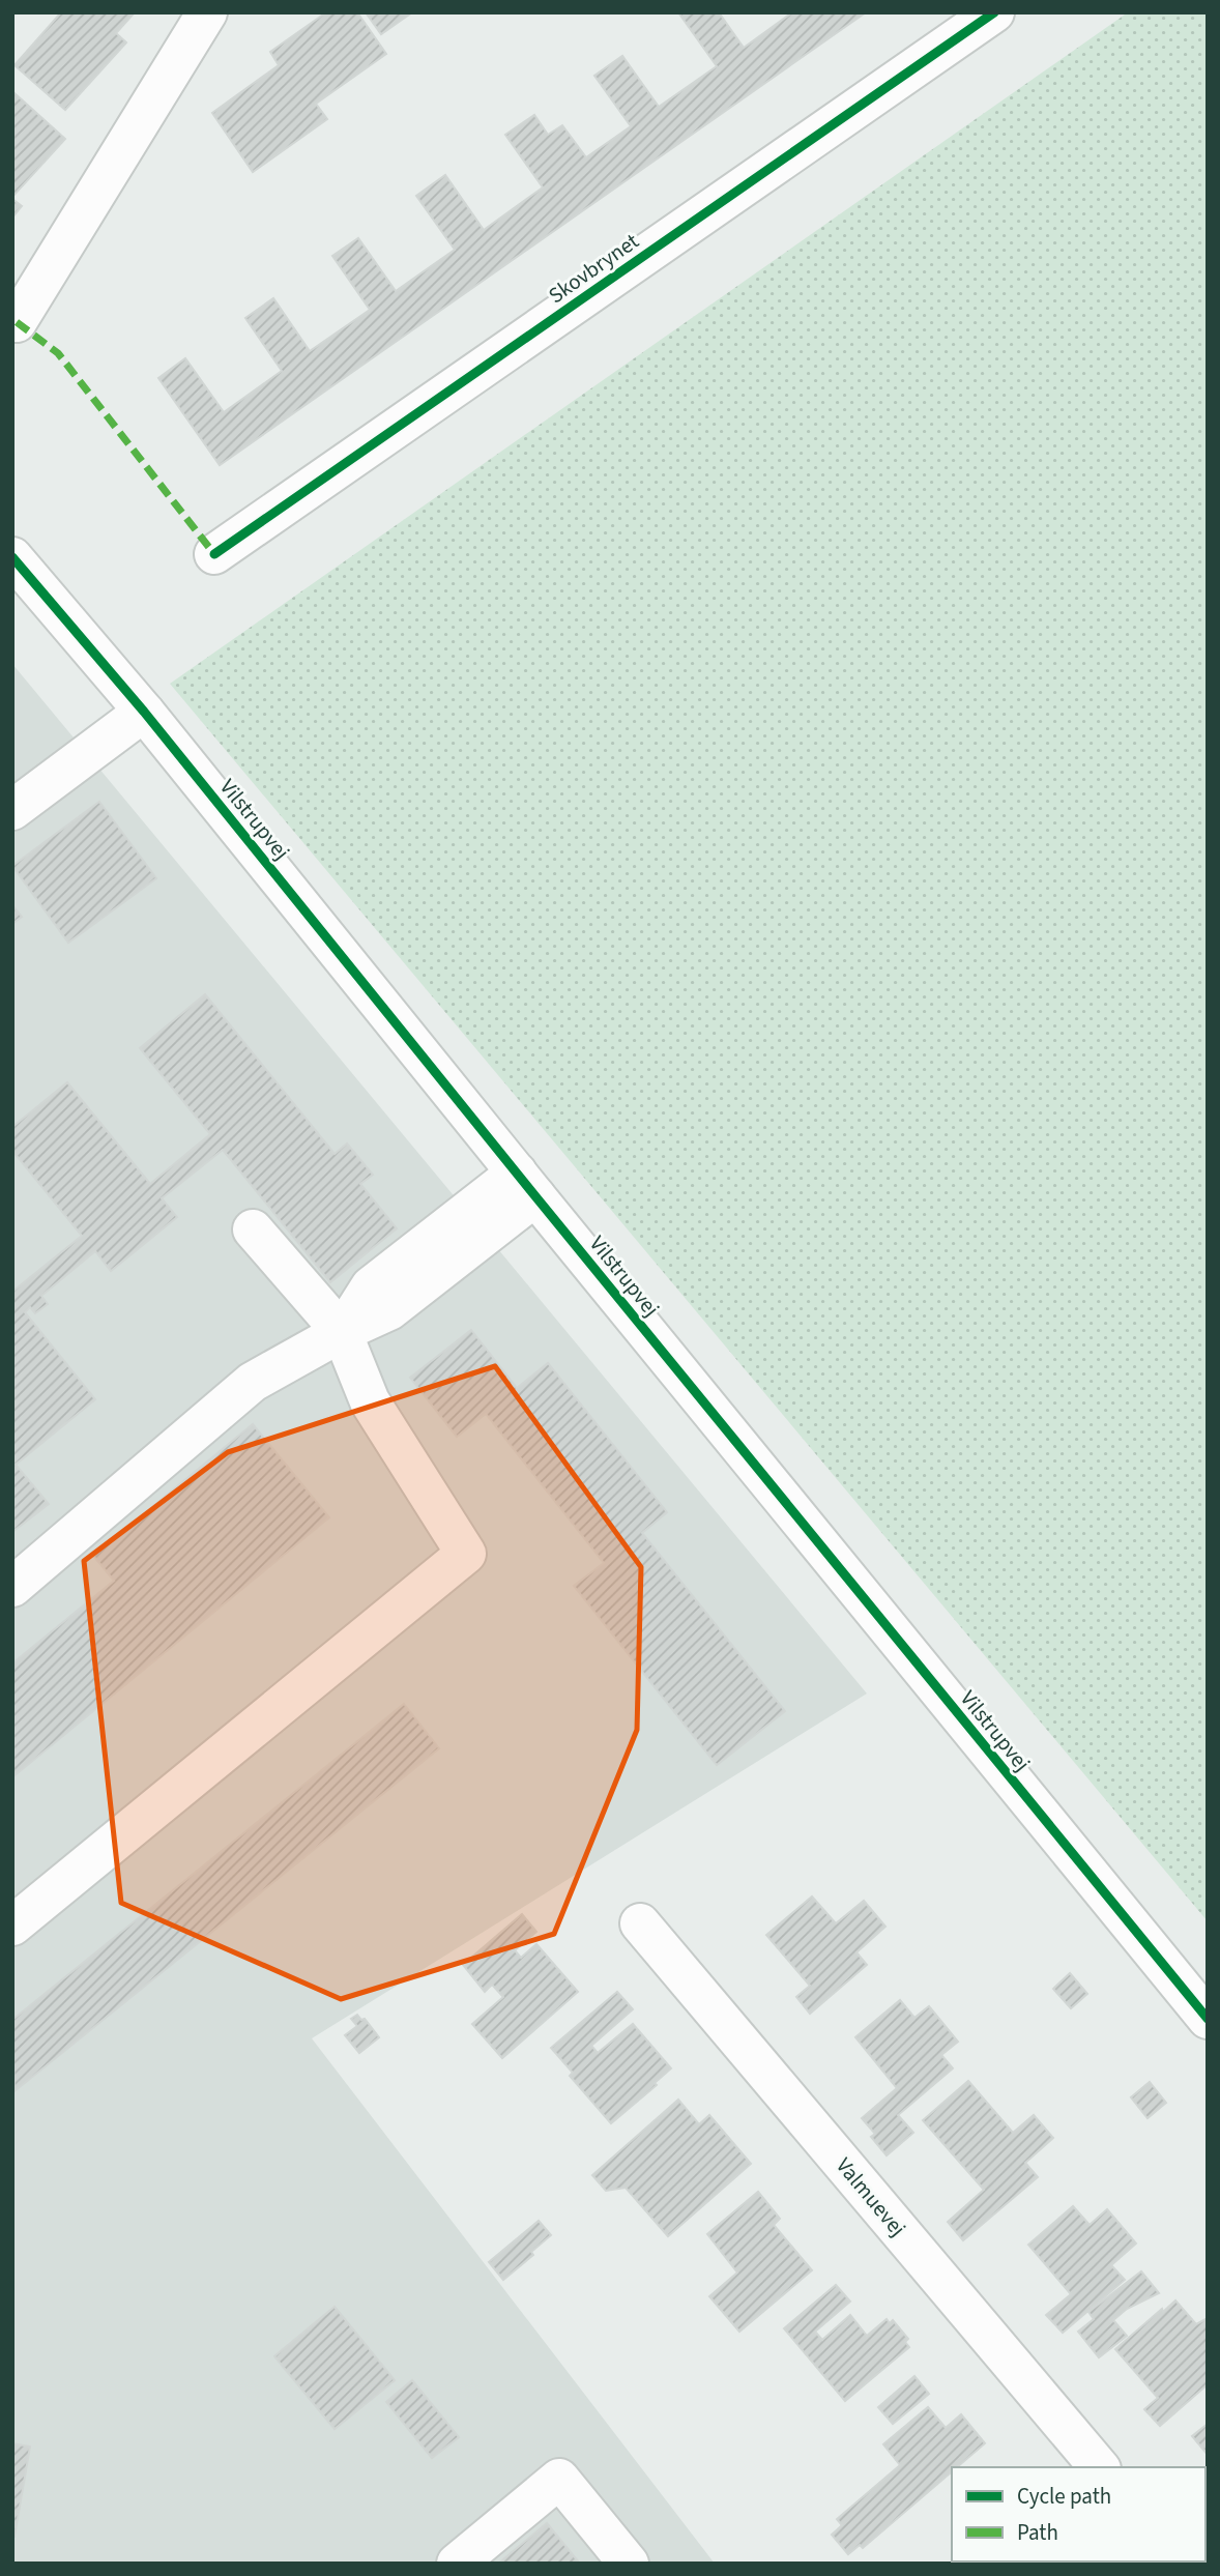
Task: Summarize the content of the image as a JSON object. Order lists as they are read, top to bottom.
{
  "streets": {
    "street": ["Skovbrynet", "Vilstrupvej", "Valmuevej"]
  },
  "legend": ["Cycle path", "Path"]
}
